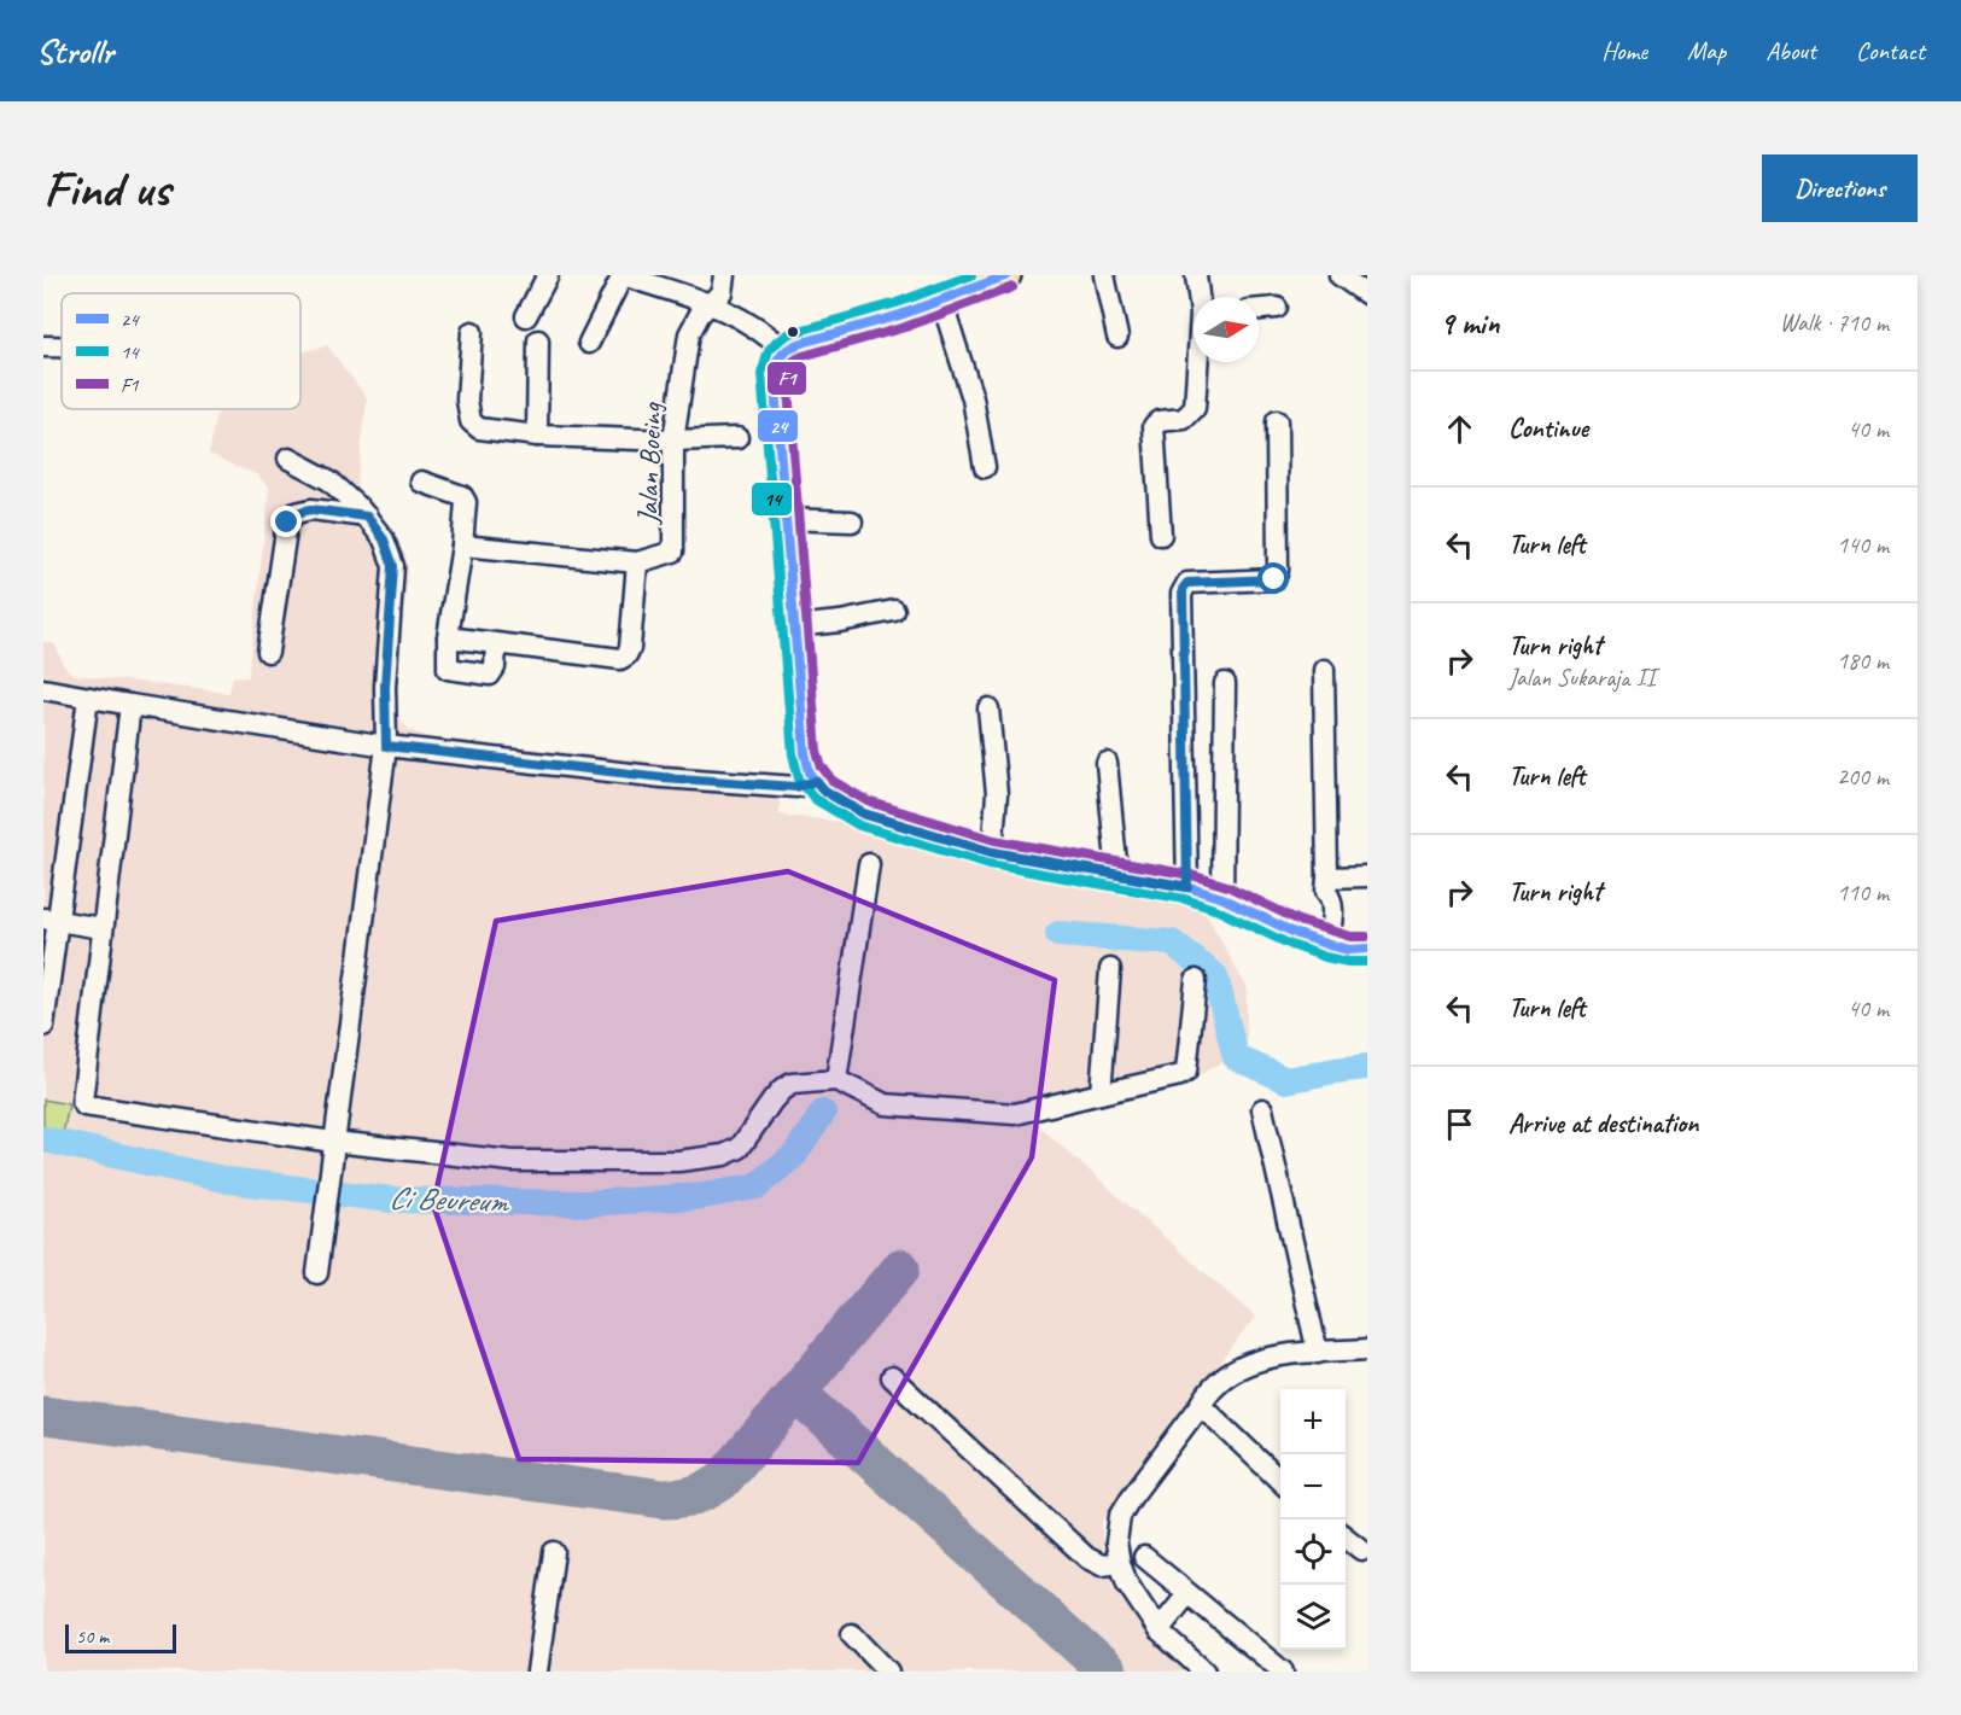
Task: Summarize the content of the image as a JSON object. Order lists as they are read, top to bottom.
{
  "streets": {
    "street": ["Jalan Boeing"]
  },
  "water": ["Ci Beureum"],
  "lines": ["transit line 24", "transit line 14", "transit line F1"],
  "legend": ["24", "14", "F1"],
  "scale_bar": "50 m",
  "north": "right",
  "page": {
    "header": "Strollr",
    "nav": [
      "Home",
      "Map",
      "About",
      "Contact"
    ],
    "buttons": "Directions",
    "title": "Find us",
    "heading": ["9 min", "Walk · 710 m"],
    "list": [
      ["Continue", "40 m"],
      ["Turn left", "140 m"],
      ["Turn right", "Jalan Sukaraja II", "180 m"],
      ["Turn left", "200 m"],
      ["Turn right", "110 m"],
      ["Turn left", "40 m"],
      "Arrive at destination"
    ],
    "map_buttons": ["+", "−"],
    "scale": "50 m"
  }
}
